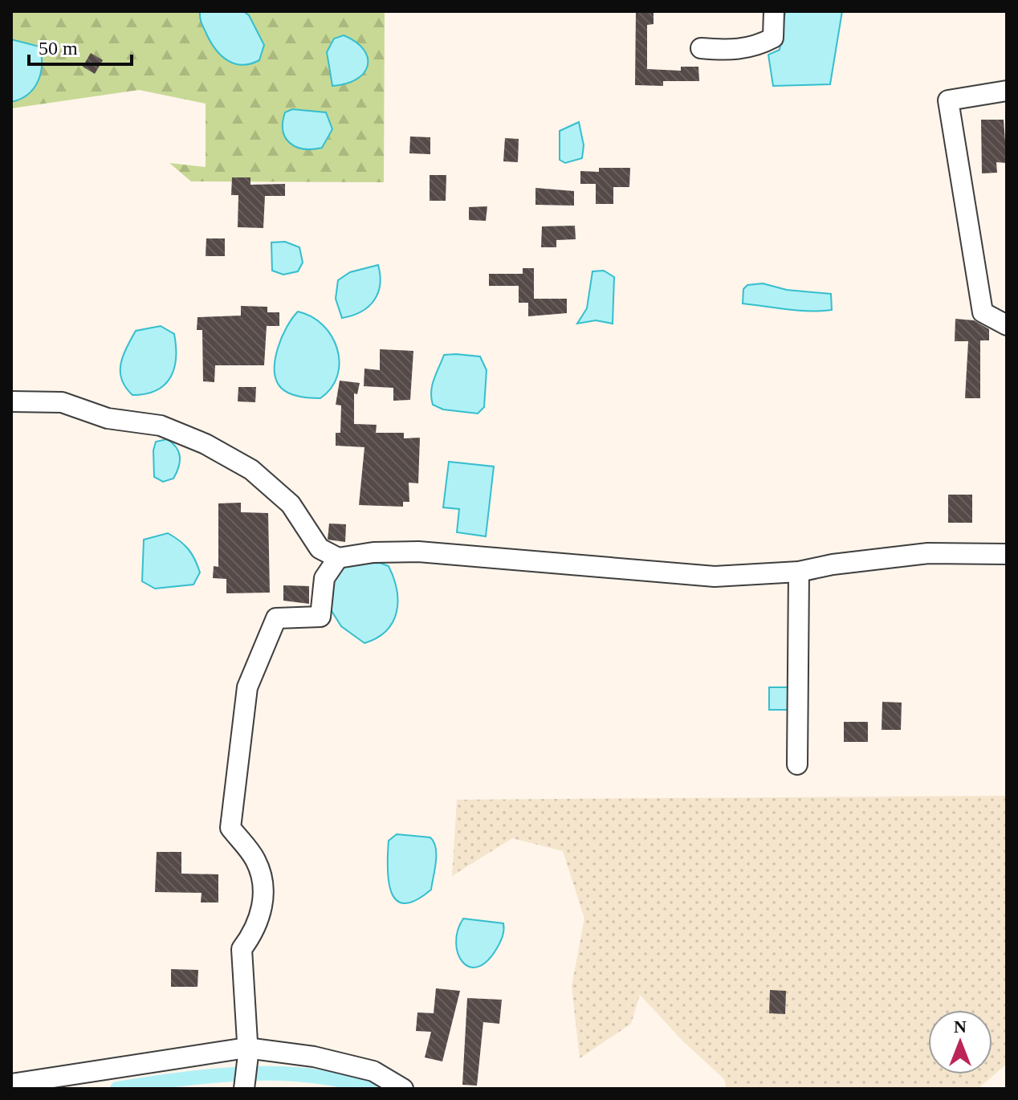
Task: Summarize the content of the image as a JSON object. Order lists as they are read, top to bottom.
{
  "scale_bar": "50 m",
  "north": "top"
}
